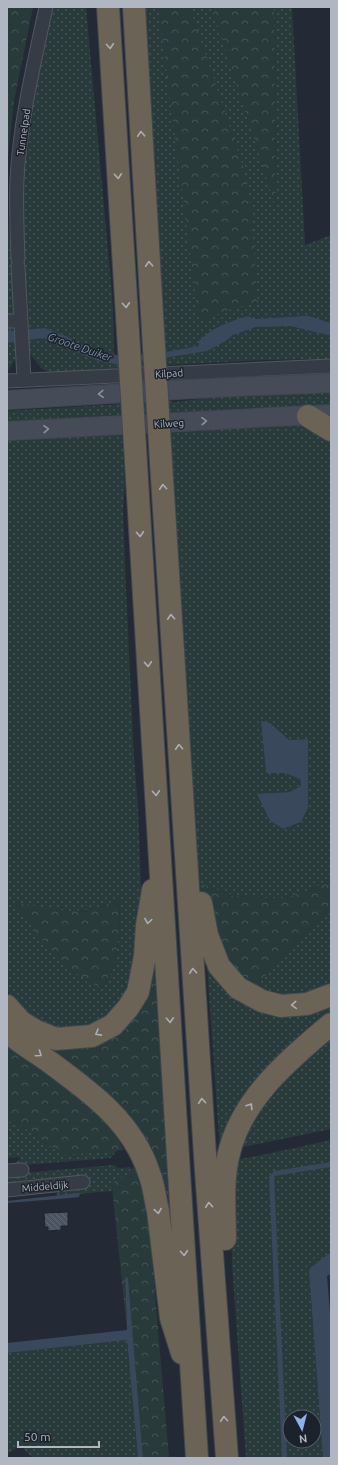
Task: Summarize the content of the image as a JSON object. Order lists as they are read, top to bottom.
{
  "streets": {
    "main road": ["Kilweg"],
    "street": ["Tunnelpad", "Kilpad", "Middeldijk"]
  },
  "crossings": [
    ["Tunnelpad", "Kilpad"]
  ],
  "water": ["Groote Duiker"],
  "scale_bar": "50 m",
  "north": "bottom"
}
